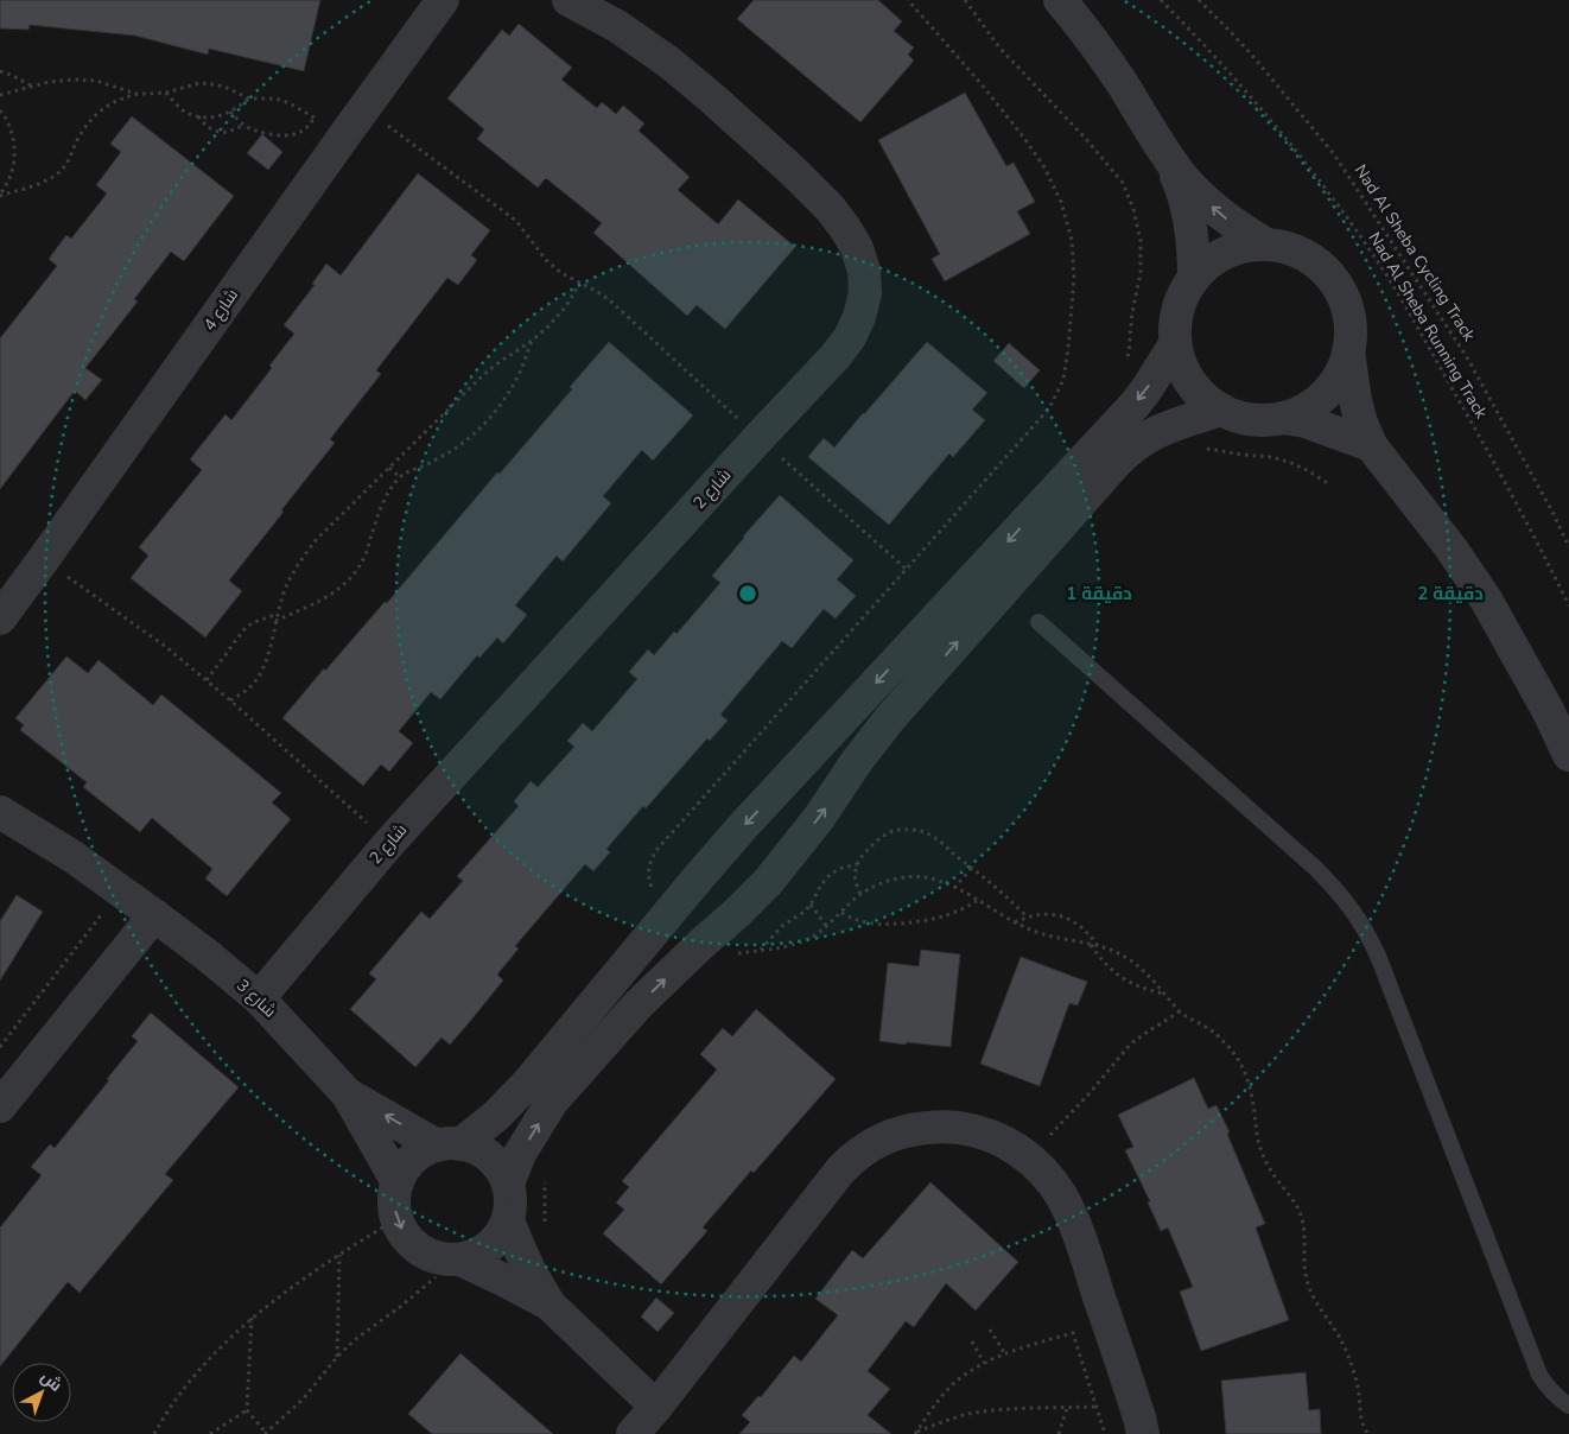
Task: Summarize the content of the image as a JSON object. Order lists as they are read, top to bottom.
{
  "streets": {
    "street": ["شارع 4", "شارع 2", "شارع 3"],
    "path": ["Nad Al Sheba Cycling Track", "Nad Al Sheba Running Track"]
  },
  "crossings": [
    ["شارع 2", "شارع 3"]
  ],
  "north": "top right",
  "rings": ["1 دقيقة", "2 دقيقة"]
}
